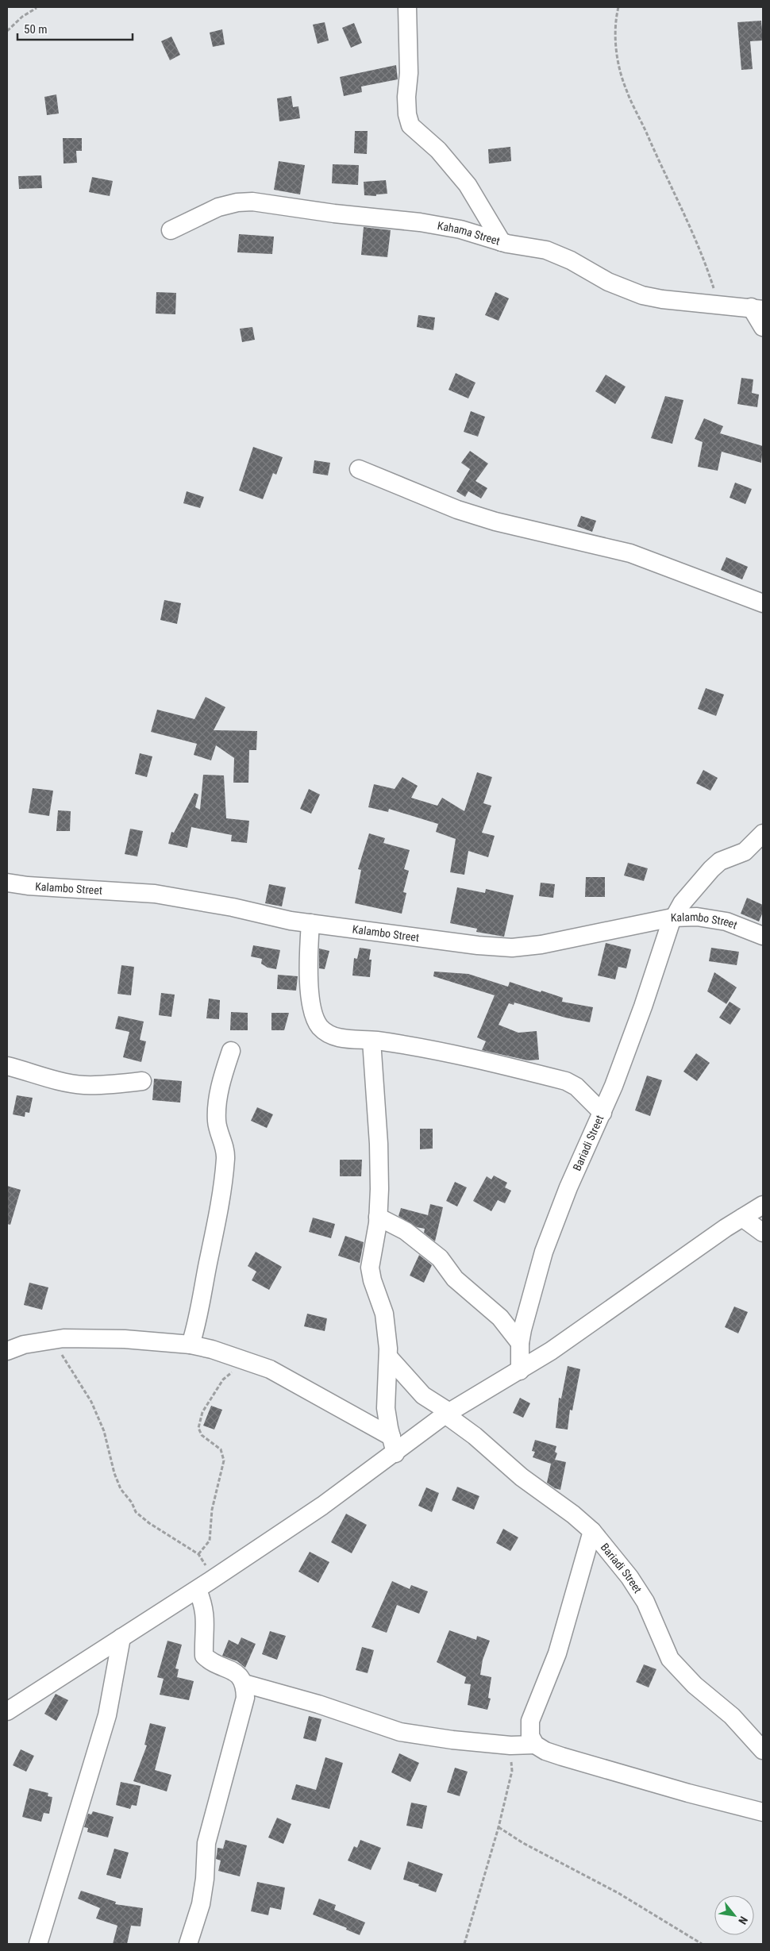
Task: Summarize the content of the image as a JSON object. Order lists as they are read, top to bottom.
{
  "streets": {
    "street": ["Kahama Street", "Kalambo Street", "Bariadi Street"]
  },
  "crossings": [
    ["Kalambo Street", "Bariadi Street"]
  ],
  "scale_bar": "50 m",
  "north": "bottom right"
}
